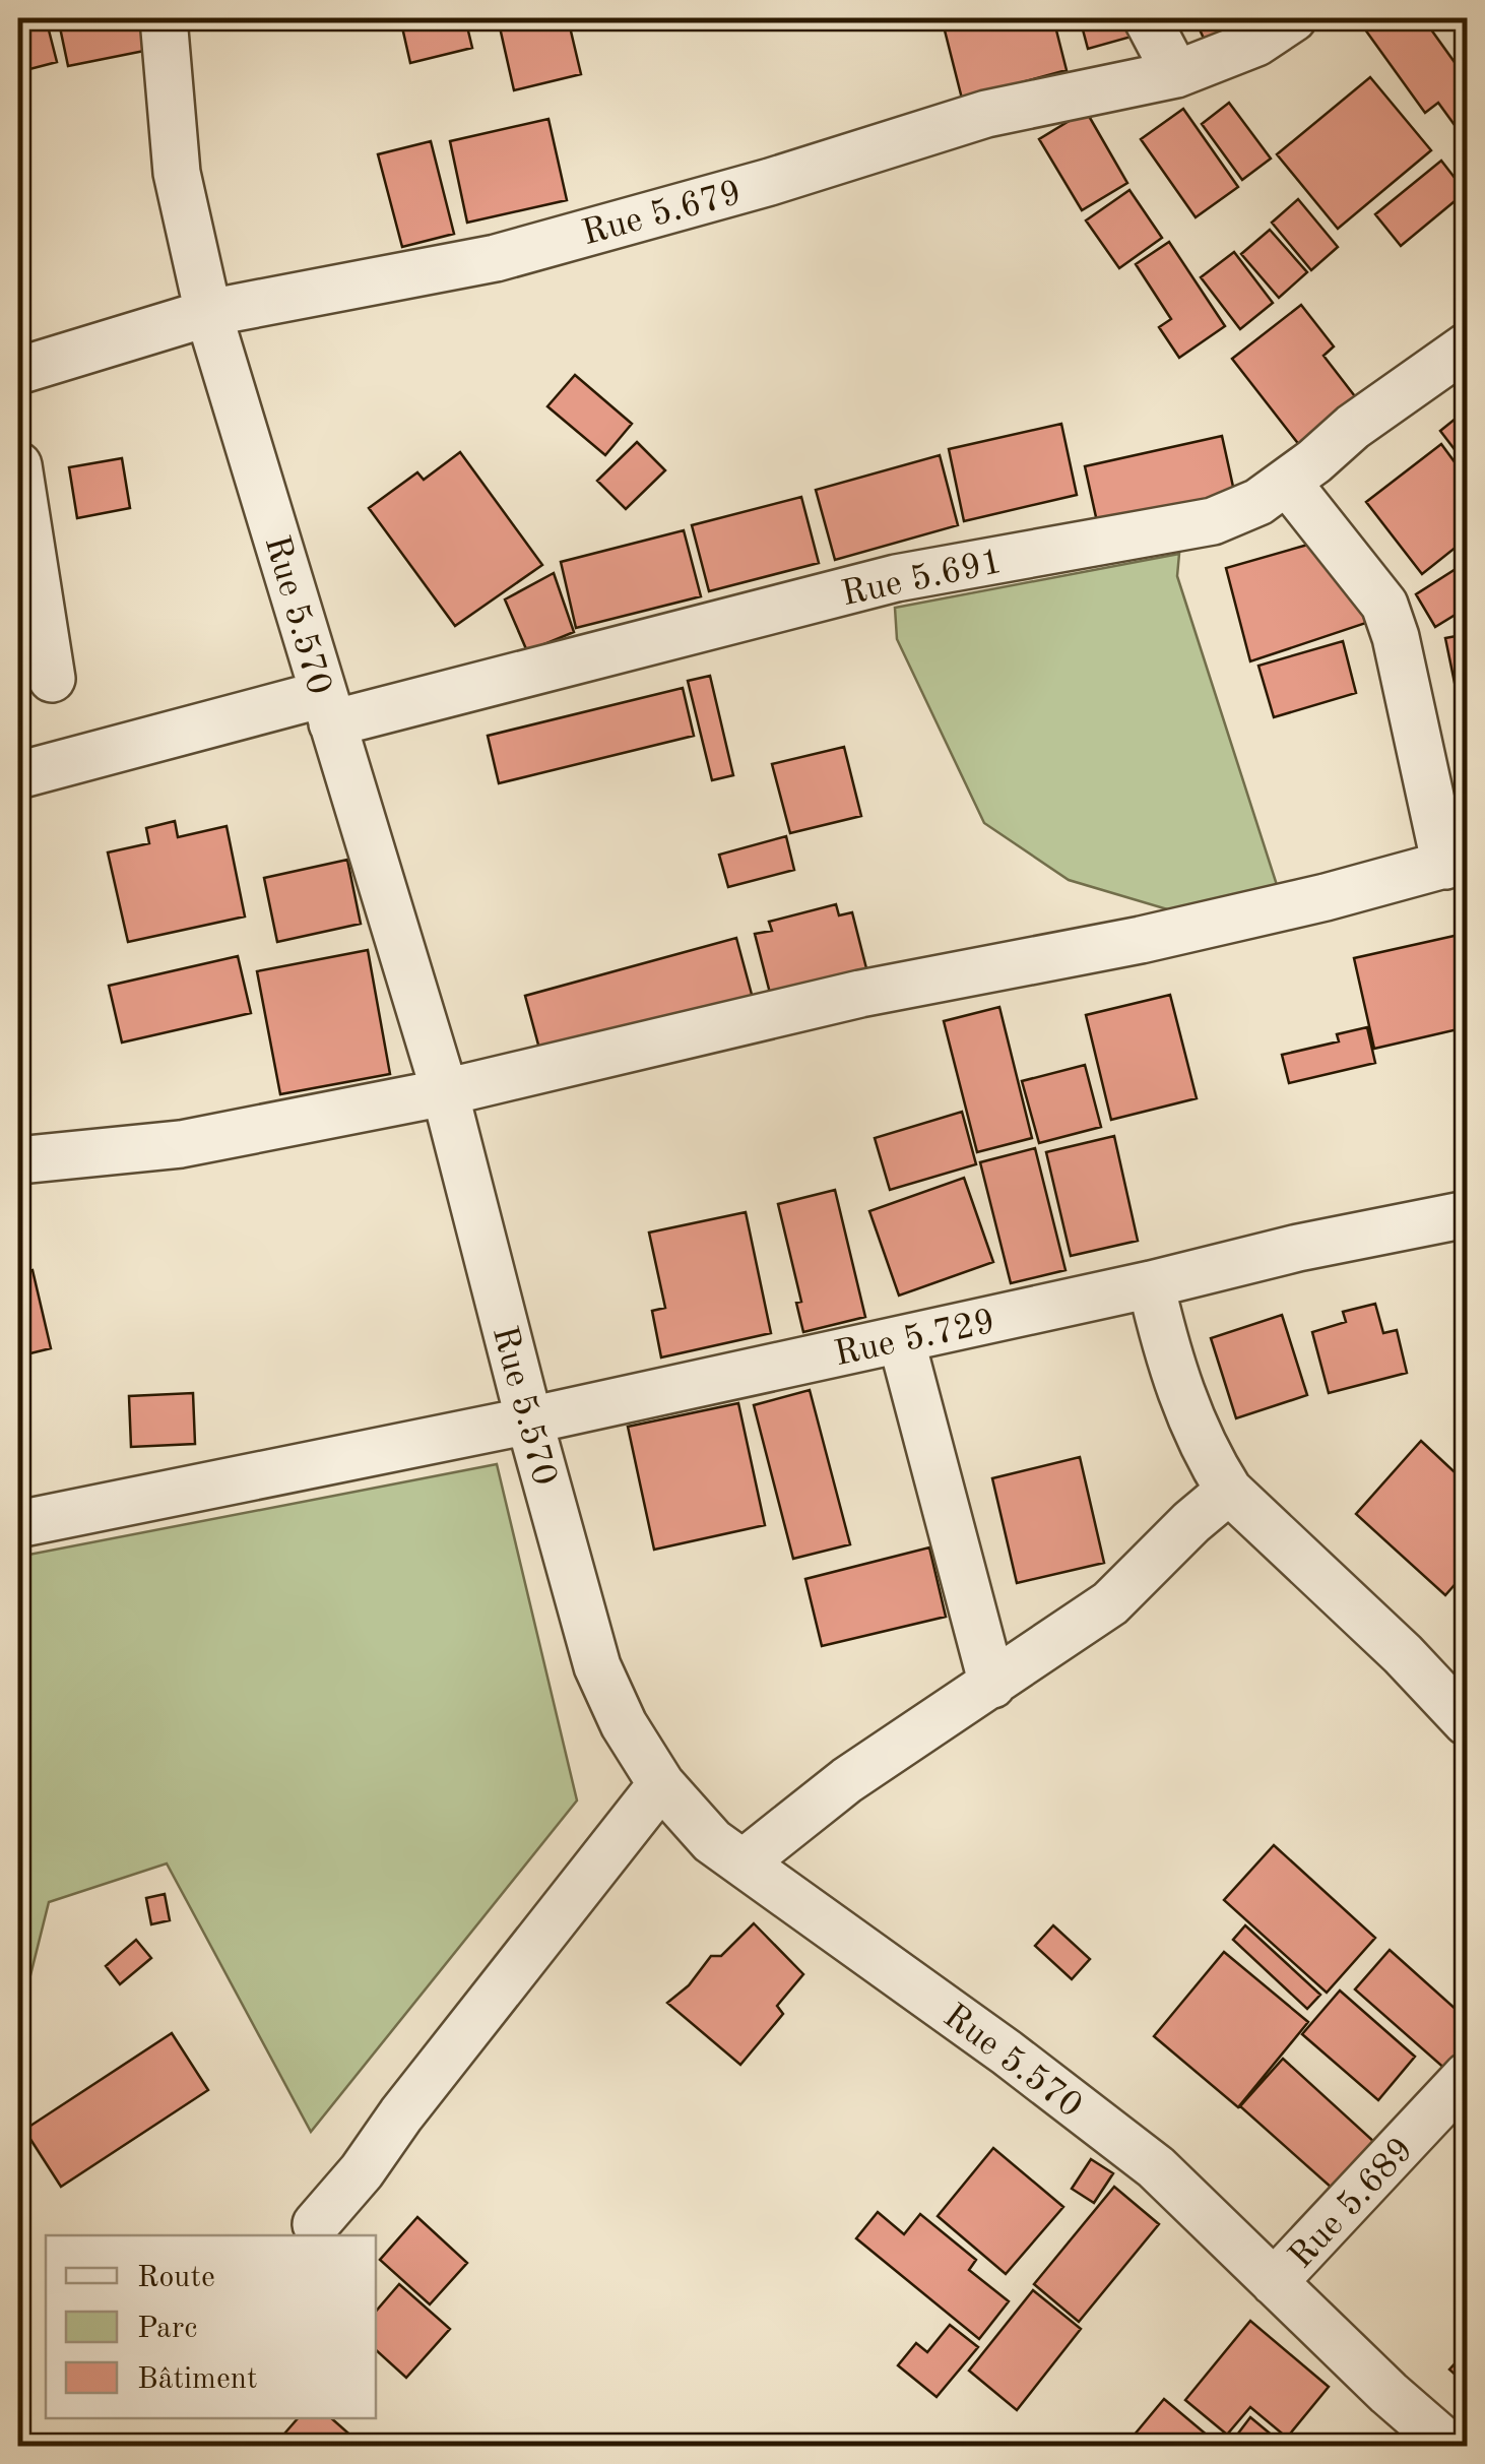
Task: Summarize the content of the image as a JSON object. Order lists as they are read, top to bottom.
{
  "streets": {
    "street": [
      "Rue 5.679",
      "Rue 5.691",
      "Rue 5.570",
      "Rue 5.729",
      "Rue 5.689"
    ]
  },
  "crossings": [
    ["Rue 5.679", "Rue 5.570"],
    ["Rue 5.691", "Rue 5.570"],
    ["Rue 5.570", "Rue 5.729"],
    ["Rue 5.570", "Rue 5.689"]
  ],
  "legend": ["Route", "Parc", "Bâtiment"]
}
